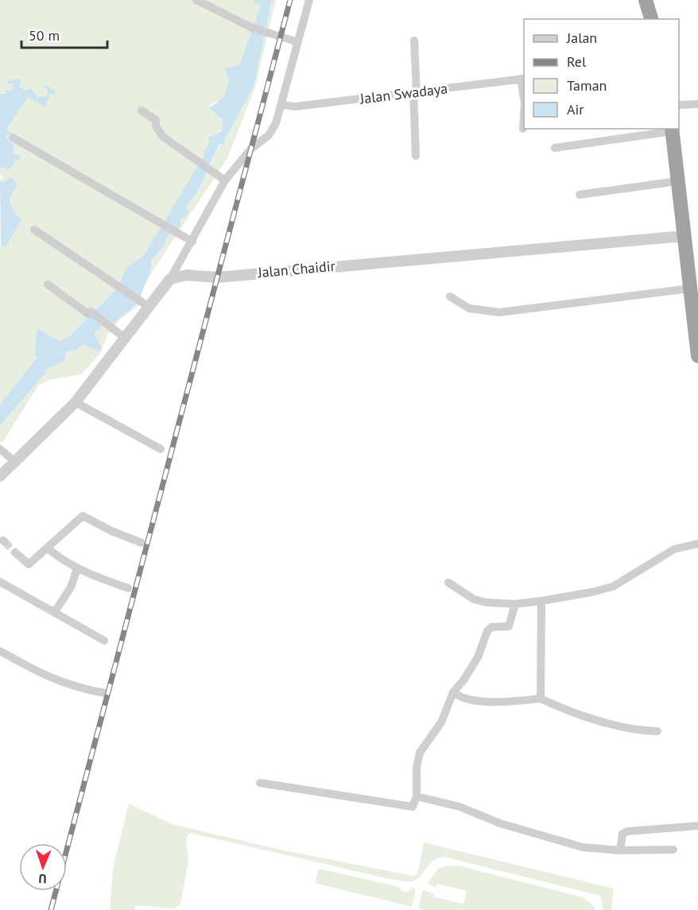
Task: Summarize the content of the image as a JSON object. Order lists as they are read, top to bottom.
{
  "streets": {
    "street": ["Jalan Swadaya", "Jalan Chaidir"]
  },
  "legend": [
    "Jalan",
    "Rel",
    "Taman",
    "Air"
  ],
  "scale_bar": "50 m",
  "north": "bottom"
}
